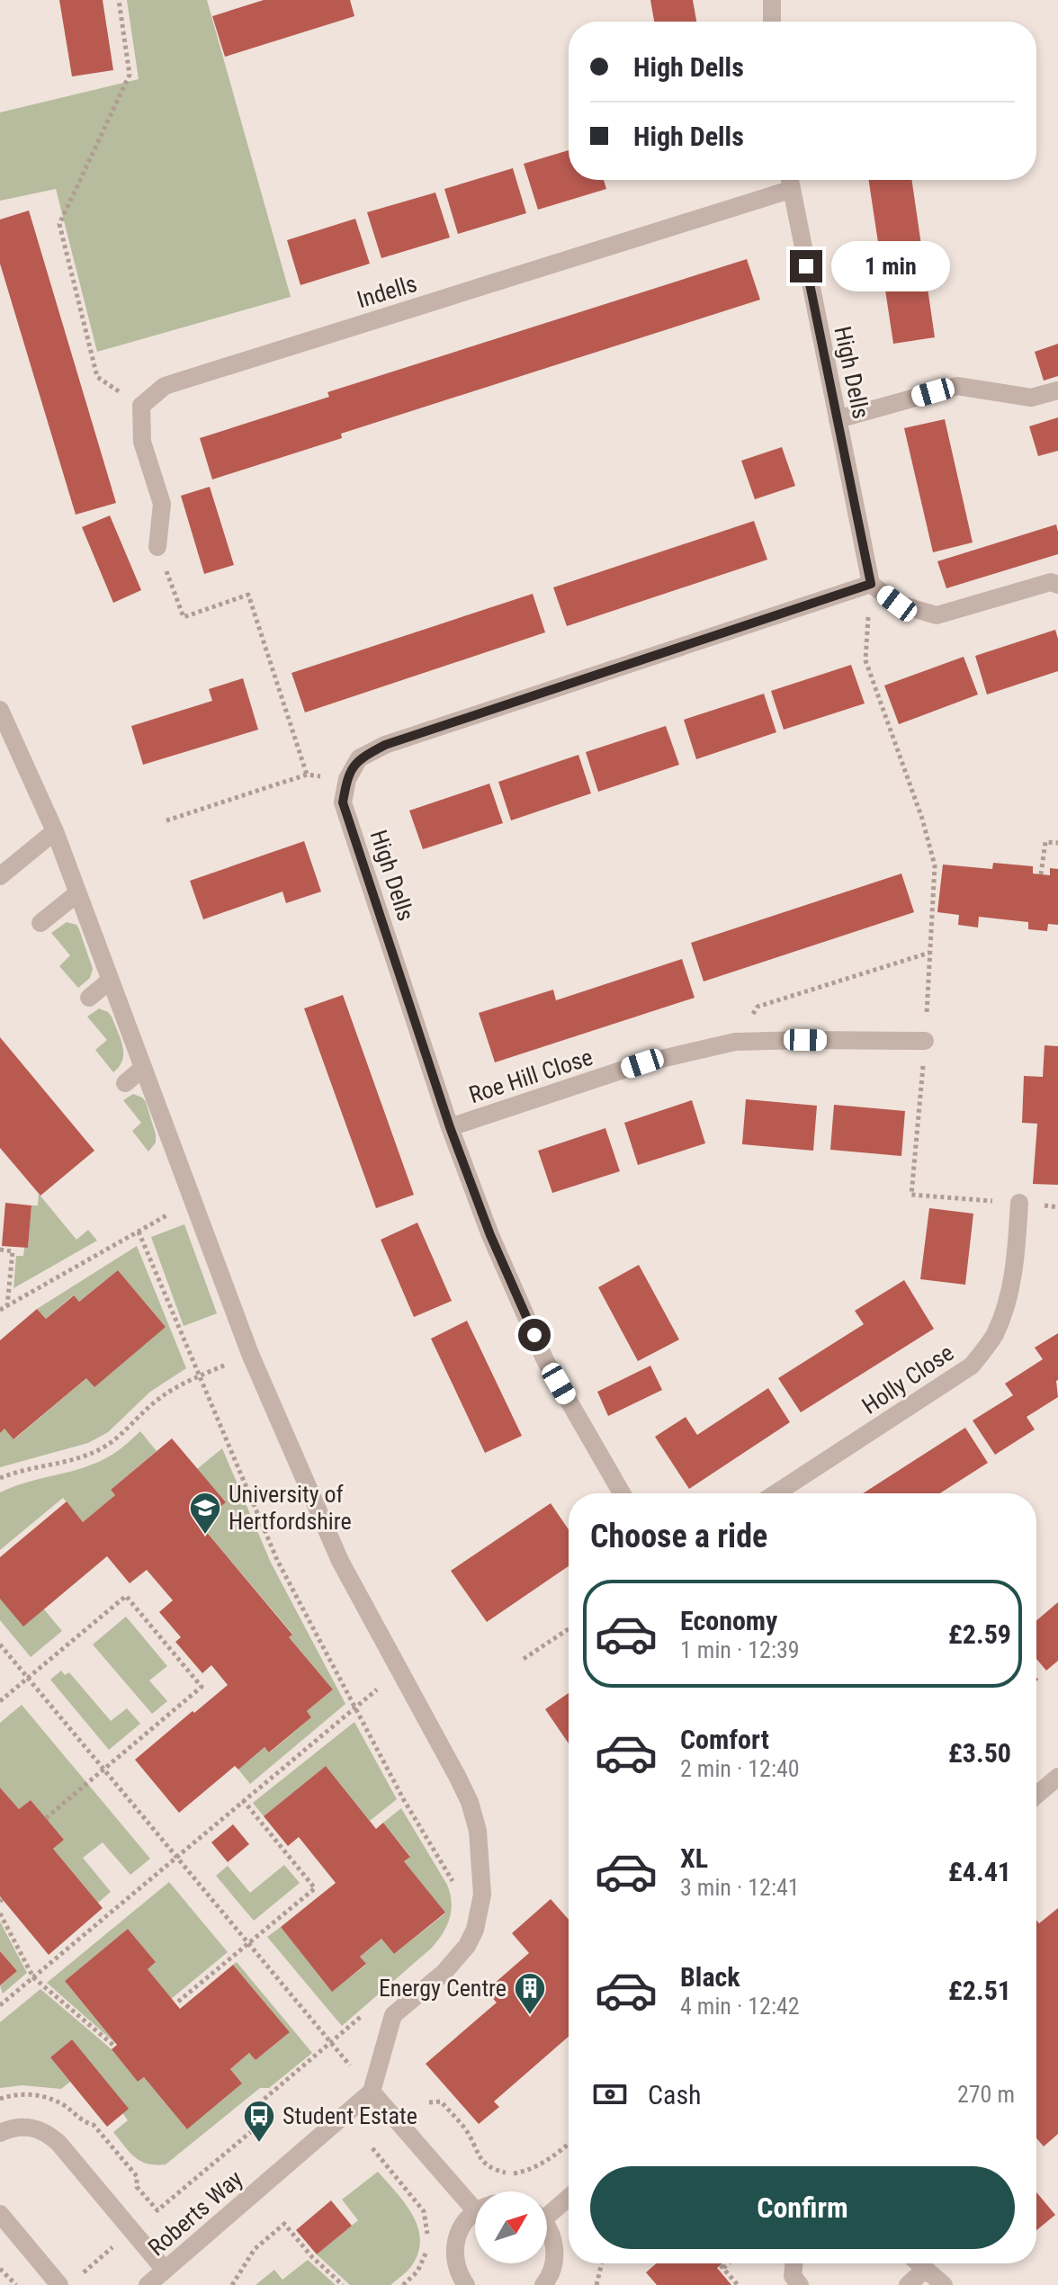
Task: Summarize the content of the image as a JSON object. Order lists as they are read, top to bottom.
{
  "streets": {
    "street": [
      "Indells",
      "High Dells",
      "Roe Hill Close",
      "Holly Close",
      "Roberts Way"
    ]
  },
  "crossings": [
    ["Indells", "High Dells"],
    ["High Dells", "Roe Hill Close"]
  ],
  "places": {
    "school or university": ["University of Hertfordshire"],
    "building": ["Energy Centre"],
    "bus stop": ["Student Estate"]
  },
  "north": "top right",
  "page": {
    "banner": ["High Dells", "High Dells"],
    "bubble": "1 min",
    "heading": "Choose a ride",
    "list": [
      {
        "name": "Economy",
        "note": "1 min · 12:39",
        "value": "£2.59"
      },
      {
        "name": "Comfort",
        "note": "2 min · 12:40",
        "value": "£3.50"
      },
      {
        "name": "XL",
        "note": "3 min · 12:41",
        "value": "£4.41"
      },
      {
        "name": "Black",
        "note": "4 min · 12:42",
        "value": "£2.51"
      }
    ],
    "pay": ["Cash", "270 m"],
    "buttons": "Confirm"
  }
}
